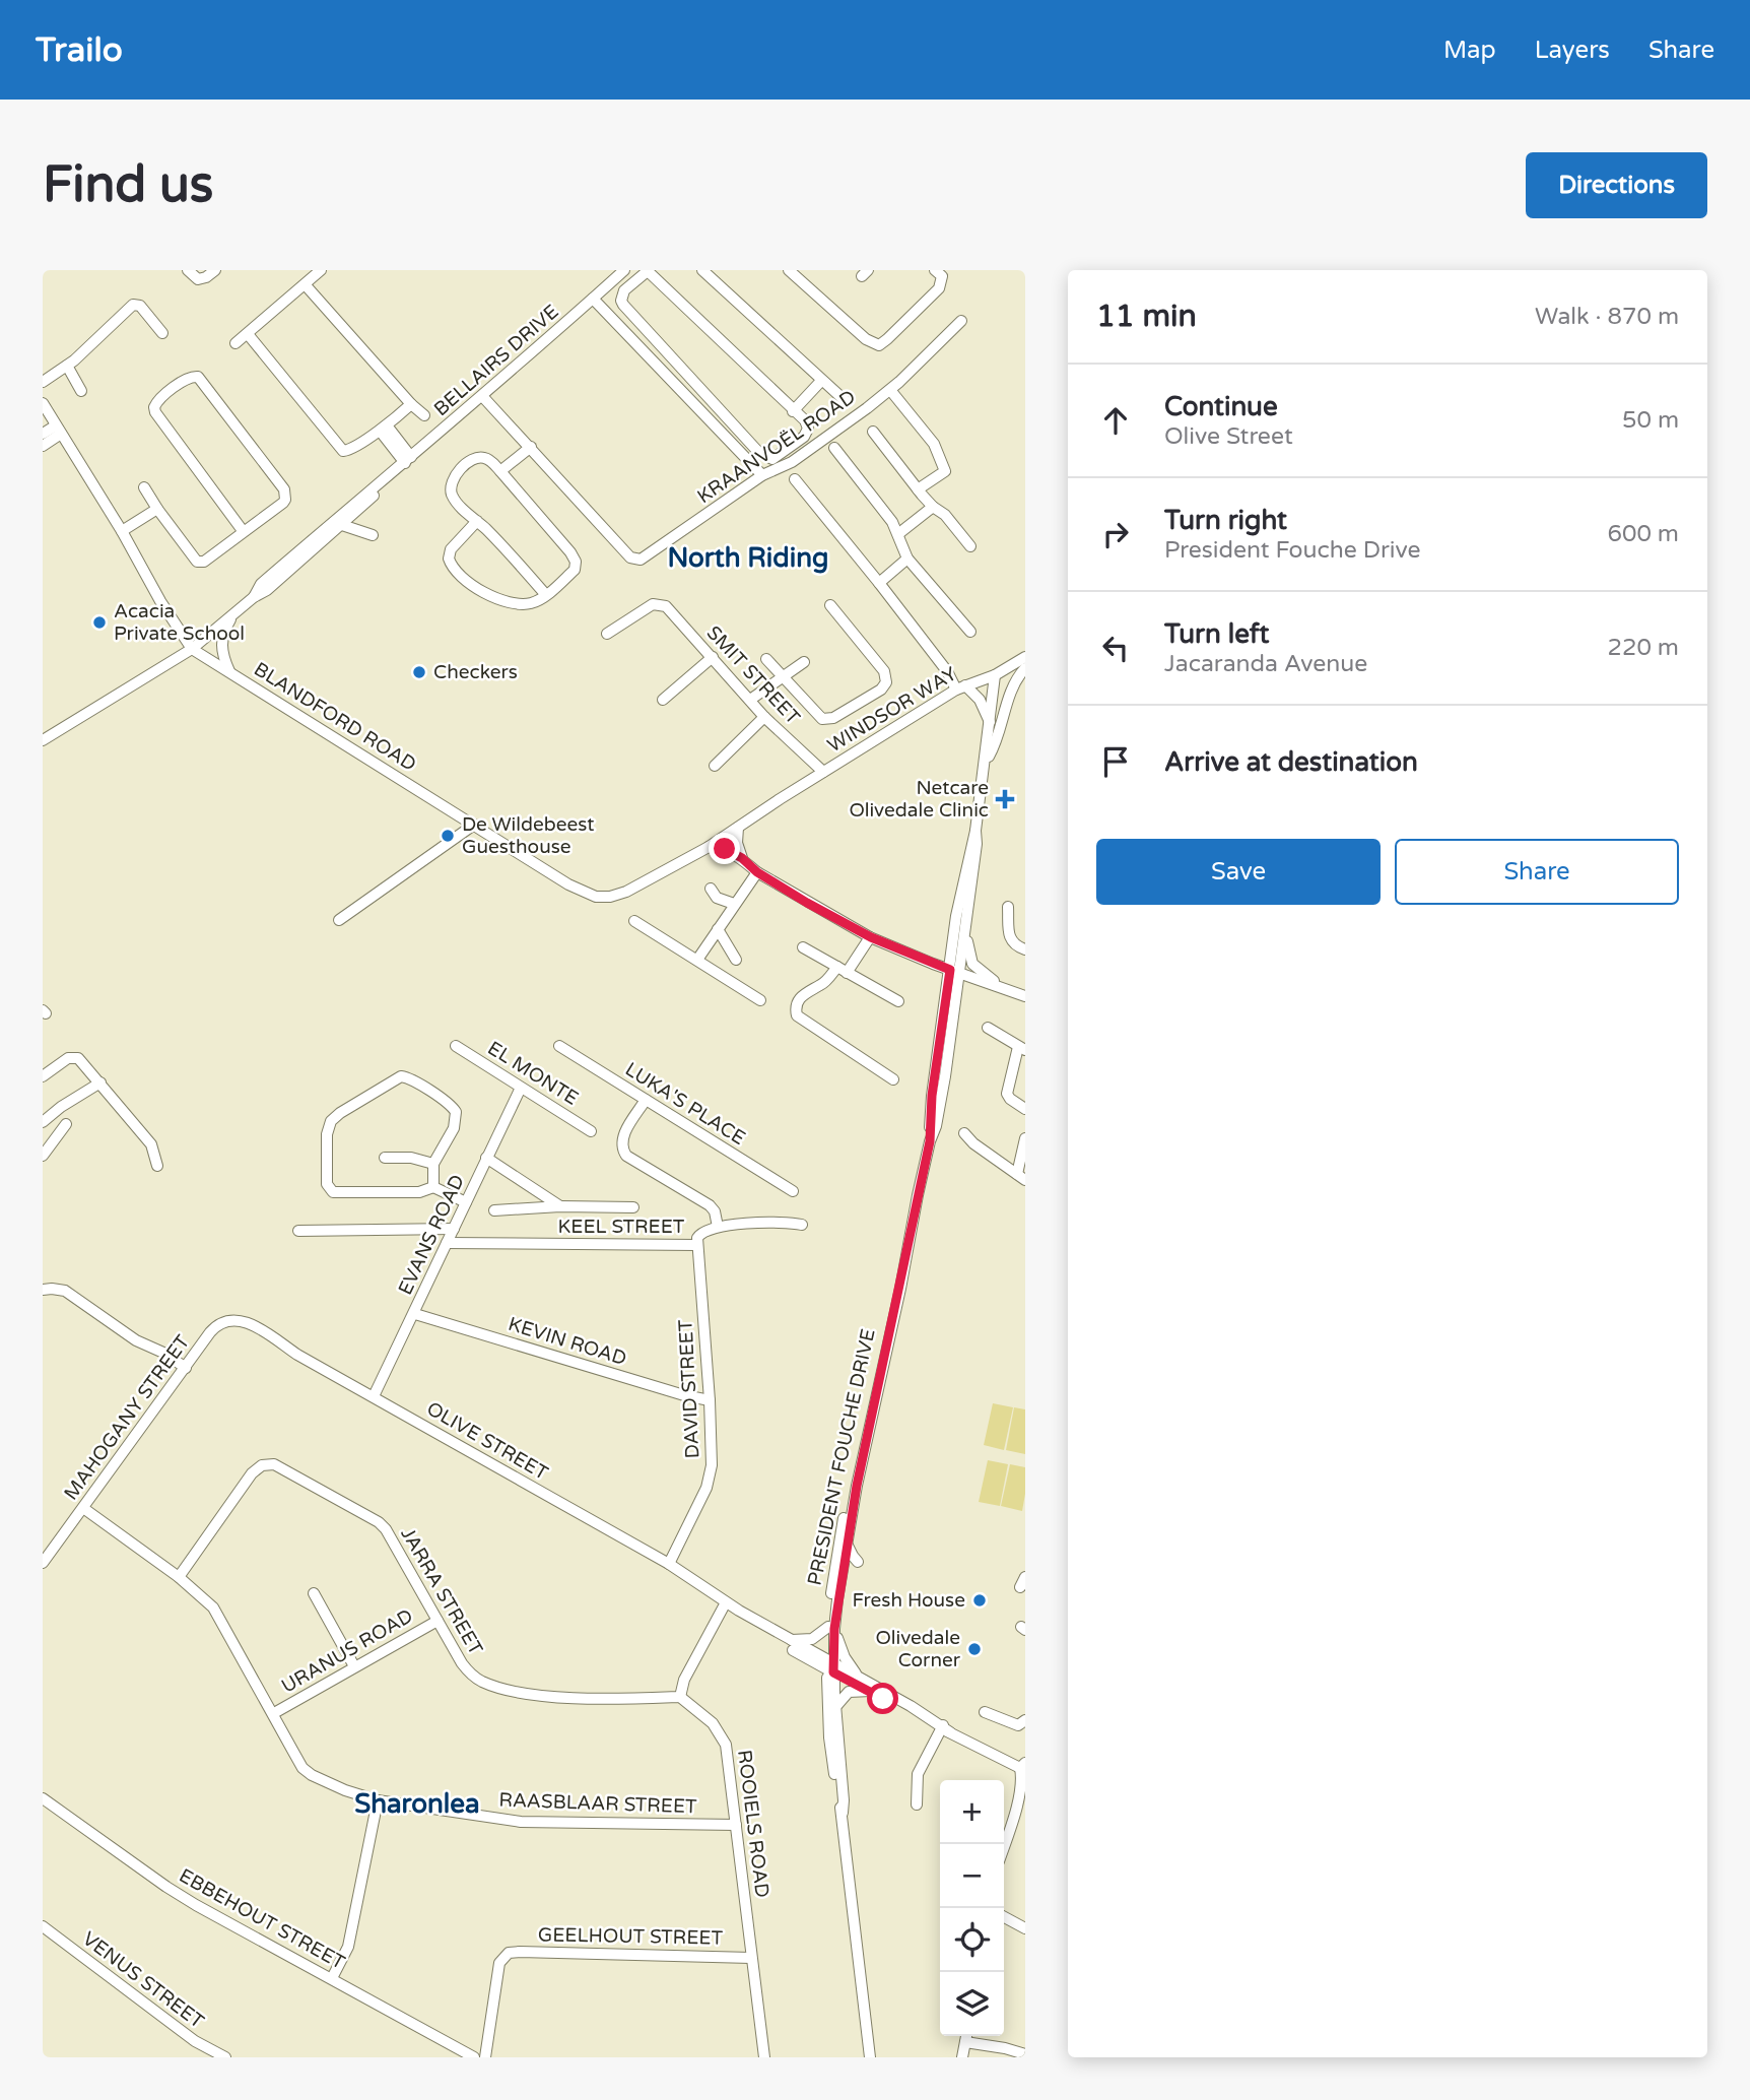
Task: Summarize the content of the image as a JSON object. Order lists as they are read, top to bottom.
{
  "streets": {
    "street": [
      "BELLAIRS DRIVE",
      "KRAANVOËL ROAD",
      "SMIT STREET",
      "WINDSOR WAY",
      "BLANDFORD ROAD",
      "EL MONTE",
      "LUKA'S PLACE",
      "KEEL STREET",
      "EVANS ROAD",
      "KEVIN ROAD",
      "DAVID STREET",
      "MAHOGANY STREET",
      "OLIVE STREET",
      "PRESIDENT FOUCHE DRIVE",
      "JARRA STREET",
      "URANUS ROAD",
      "RAASBLAAR STREET",
      "ROOIELS ROAD",
      "EBBEHOUT STREET",
      "GEELHOUT STREET",
      "VENUS STREET"
    ]
  },
  "crossings": [
    ["BELLAIRS DRIVE", "BLANDFORD ROAD"],
    ["SMIT STREET", "WINDSOR WAY"],
    ["WINDSOR WAY", "BLANDFORD ROAD"],
    ["WINDSOR WAY", "PRESIDENT FOUCHE DRIVE"],
    ["EL MONTE", "EVANS ROAD"],
    ["KEEL STREET", "EVANS ROAD"],
    ["KEEL STREET", "DAVID STREET"],
    ["EVANS ROAD", "KEVIN ROAD"],
    ["EVANS ROAD", "OLIVE STREET"],
    ["KEVIN ROAD", "DAVID STREET"],
    ["DAVID STREET", "OLIVE STREET"],
    ["MAHOGANY STREET", "OLIVE STREET"],
    ["MAHOGANY STREET", "RAASBLAAR STREET"],
    ["OLIVE STREET", "PRESIDENT FOUCHE DRIVE"],
    ["JARRA STREET", "URANUS ROAD"],
    ["JARRA STREET", "RAASBLAAR STREET"],
    ["JARRA STREET", "ROOIELS ROAD"],
    ["URANUS ROAD", "RAASBLAAR STREET"],
    ["RAASBLAAR STREET", "ROOIELS ROAD"],
    ["ROOIELS ROAD", "GEELHOUT STREET"]
  ],
  "districts": ["North Riding", "Sharonlea"],
  "places": {
    "other": [
      "Acacia Private School",
      "Checkers",
      "De Wildebeest Guesthouse",
      "Fresh House",
      "Olivedale Corner"
    ],
    "health": ["Netcare Olivedale Clinic"]
  },
  "page": {
    "header": "Trailo",
    "nav": ["Map", "Layers", "Share"],
    "buttons": [
      "Directions",
      ["Save", "Share"]
    ],
    "title": "Find us",
    "heading": ["11 min", "Walk · 870 m"],
    "list": [
      ["Continue", "Olive Street", "50 m"],
      ["Turn right", "President Fouche Drive", "600 m"],
      ["Turn left", "Jacaranda Avenue", "220 m"],
      "Arrive at destination"
    ],
    "map_buttons": ["+", "−"]
  }
}
